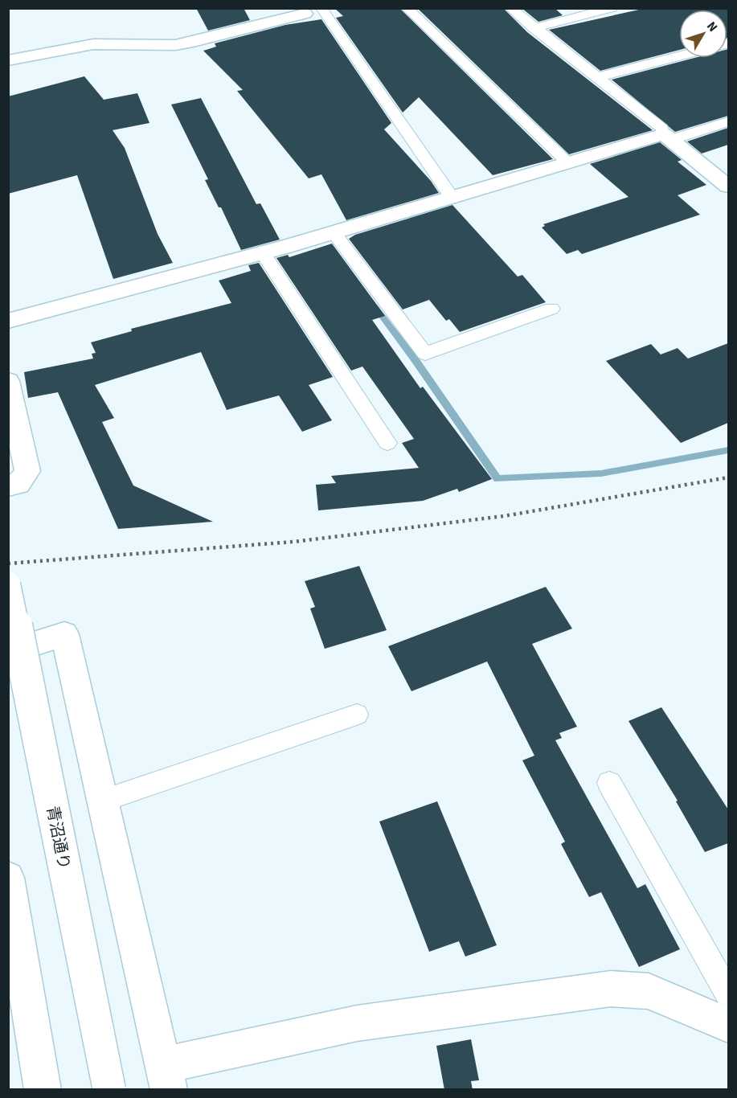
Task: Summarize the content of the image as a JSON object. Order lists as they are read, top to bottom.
{
  "streets": {
    "street": ["青沼通り"]
  },
  "north": "top right"
}
